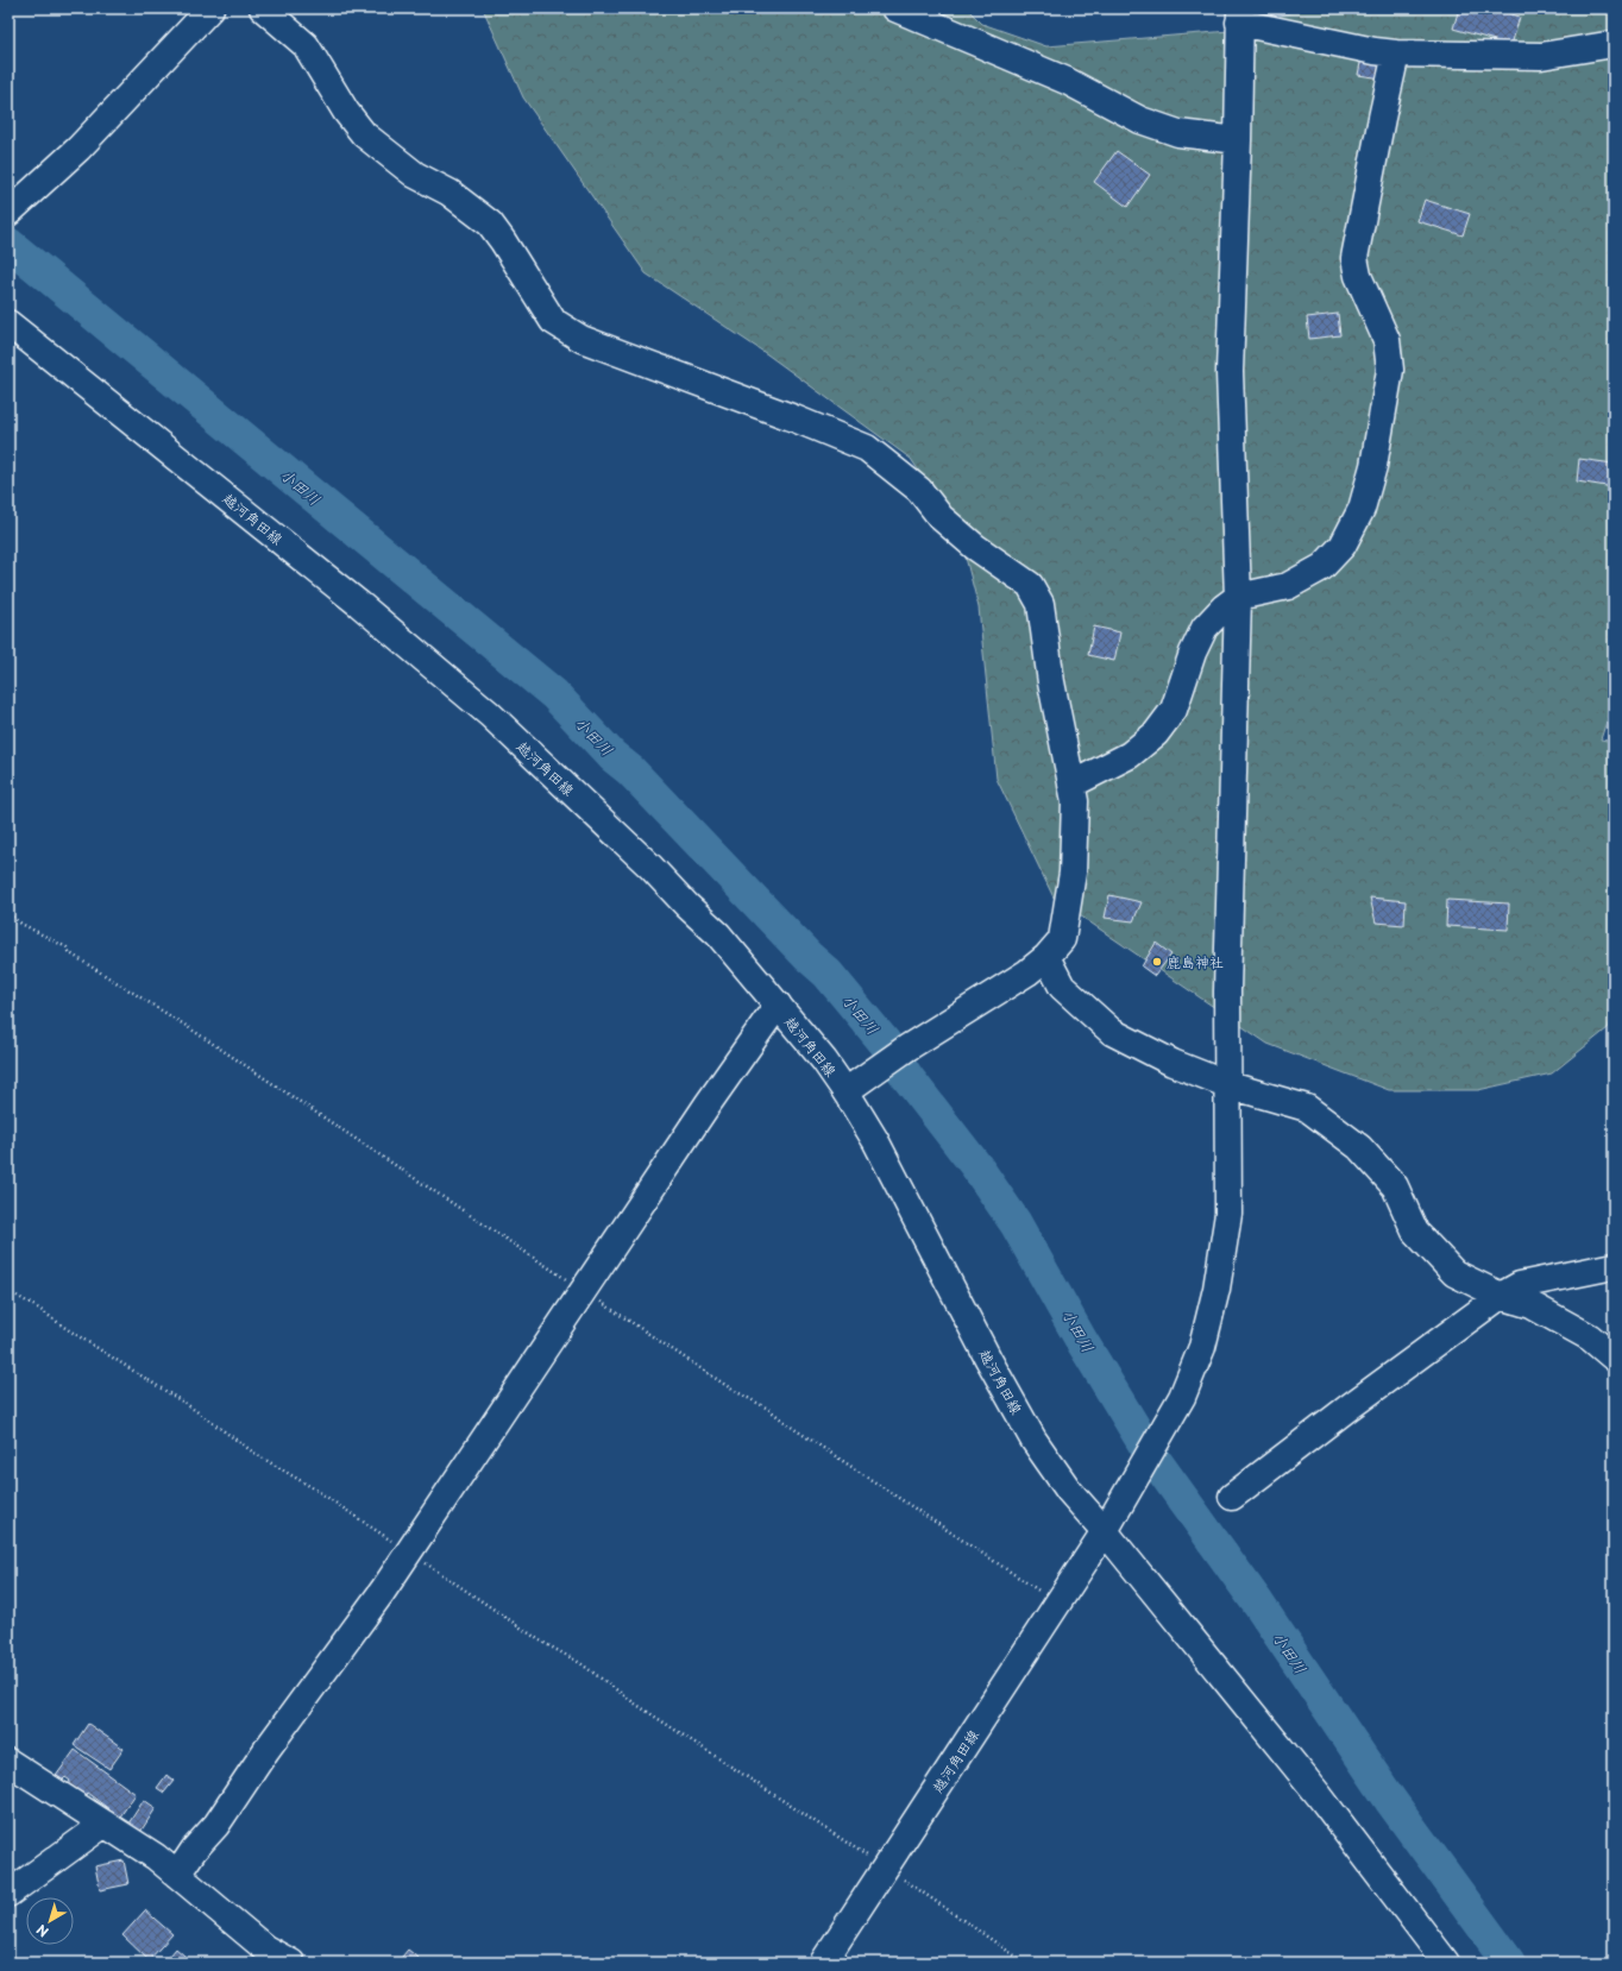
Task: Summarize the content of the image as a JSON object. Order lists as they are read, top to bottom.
{
  "streets": {
    "street": ["越河角田線"]
  },
  "water": ["小田川"],
  "places": ["鹿島神社"],
  "north": "bottom left"
}
